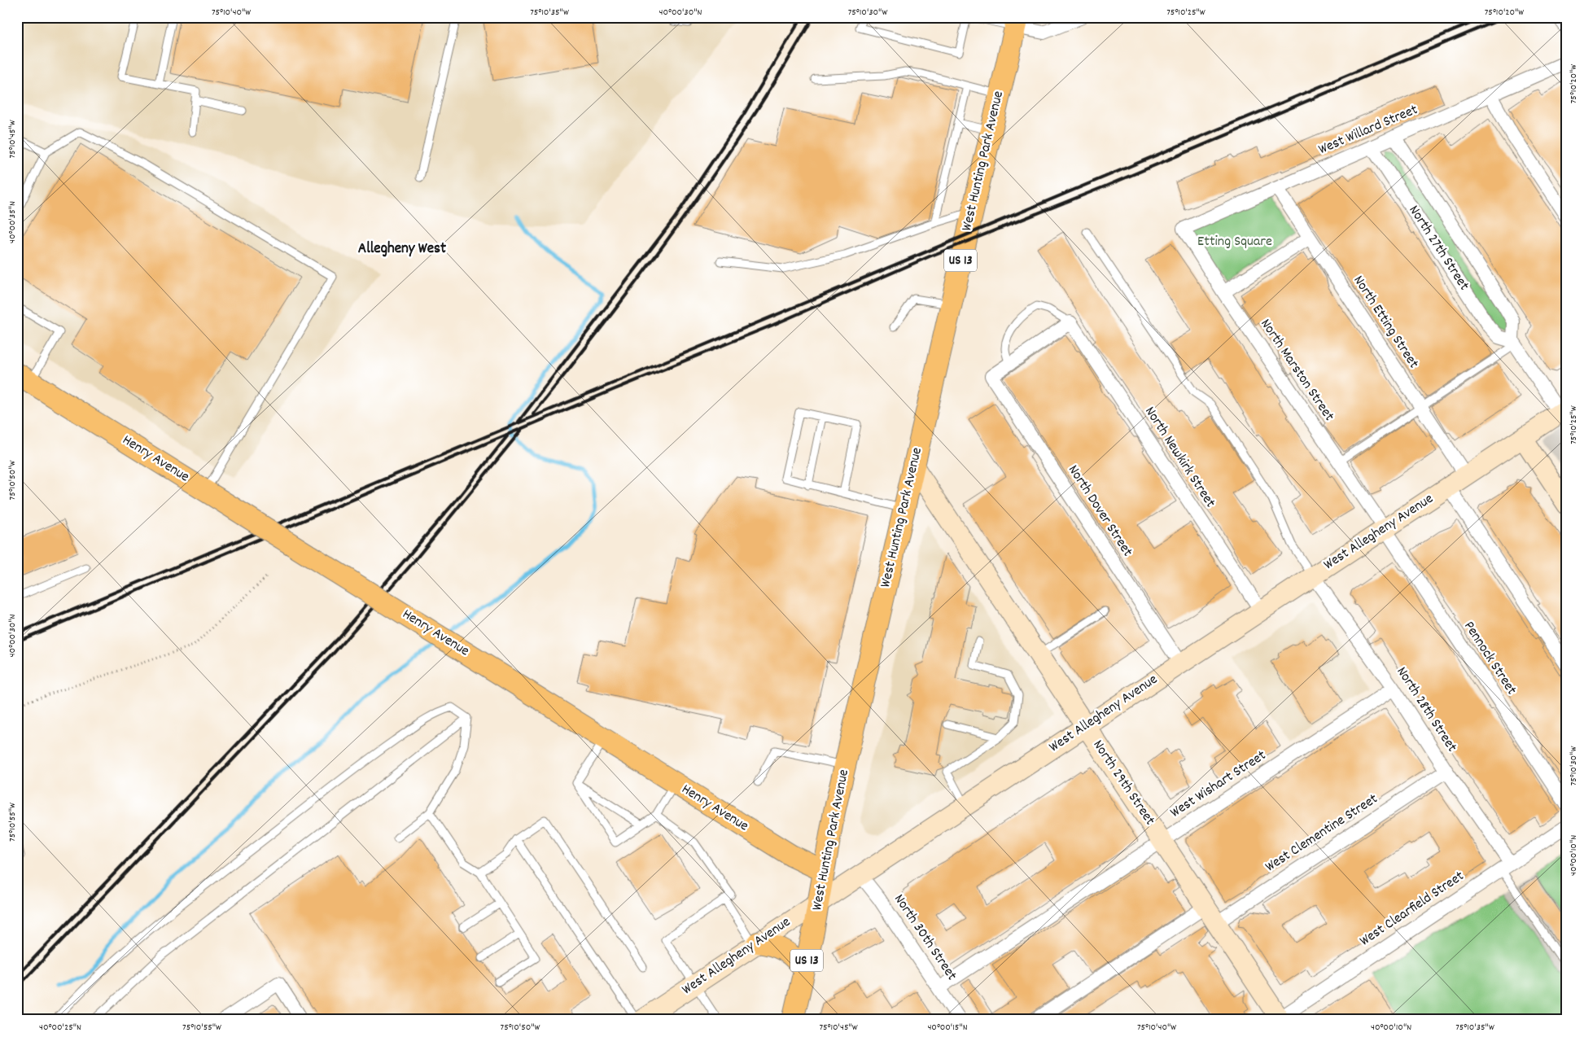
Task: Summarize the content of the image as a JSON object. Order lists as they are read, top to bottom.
{
  "streets": {
    "main road": [
      "West Hunting Park Avenue",
      "US 13",
      "Henry Avenue",
      "West Allegheny Avenue",
      "North 29th Street"
    ],
    "street": [
      "West Willard Street",
      "North 27th Street",
      "North Etting Street",
      "North Marston Street",
      "North Newkirk Street",
      "North Dover Street",
      "Pennock Street",
      "North 28th Street",
      "West Wishart Street",
      "West Clementine Street",
      "West Clearfield Street",
      "North 30th Street"
    ]
  },
  "crossings": [
    ["West Willard Street", "North 27th Street"],
    ["West Willard Street", "North Etting Street"],
    ["West Willard Street", "North Marston Street"],
    ["West Hunting Park Avenue", "Henry Avenue"],
    ["West Hunting Park Avenue", "West Allegheny Avenue"],
    ["West Hunting Park Avenue", "North 29th Street"],
    ["North Etting Street", "West Allegheny Avenue"],
    ["North Marston Street", "West Allegheny Avenue"],
    ["North Marston Street", "Pennock Street"],
    ["North Newkirk Street", "West Allegheny Avenue"],
    ["Henry Avenue", "West Allegheny Avenue"],
    ["Henry Avenue", "North 30th Street"],
    ["North Dover Street", "West Allegheny Avenue"],
    ["West Allegheny Avenue", "Pennock Street"],
    ["West Allegheny Avenue", "North 28th Street"],
    ["West Allegheny Avenue", "North 29th Street"],
    ["West Allegheny Avenue", "North 30th Street"],
    ["North 28th Street", "West Wishart Street"],
    ["North 28th Street", "West Clementine Street"],
    ["North 28th Street", "West Clearfield Street"],
    ["North 29th Street", "West Wishart Street"],
    ["North 29th Street", "West Clementine Street"],
    ["North 29th Street", "West Clearfield Street"],
    ["West Wishart Street", "North 30th Street"]
  ],
  "districts": ["Allegheny West"],
  "parks": ["Etting Square"],
  "coordinates": [
    "75°10'40\"W",
    "75°10'35\"W",
    "40°00'30\"N",
    "75°10'30\"W",
    "75°10'25\"W",
    "75°10'20\"W",
    "75°10'45\"W",
    "40°00'35\"N",
    "75°10'50\"W",
    "75°10'55\"W",
    "40°00'10\"N",
    "40°00'25\"N",
    "40°00'15\"N"
  ]
}
